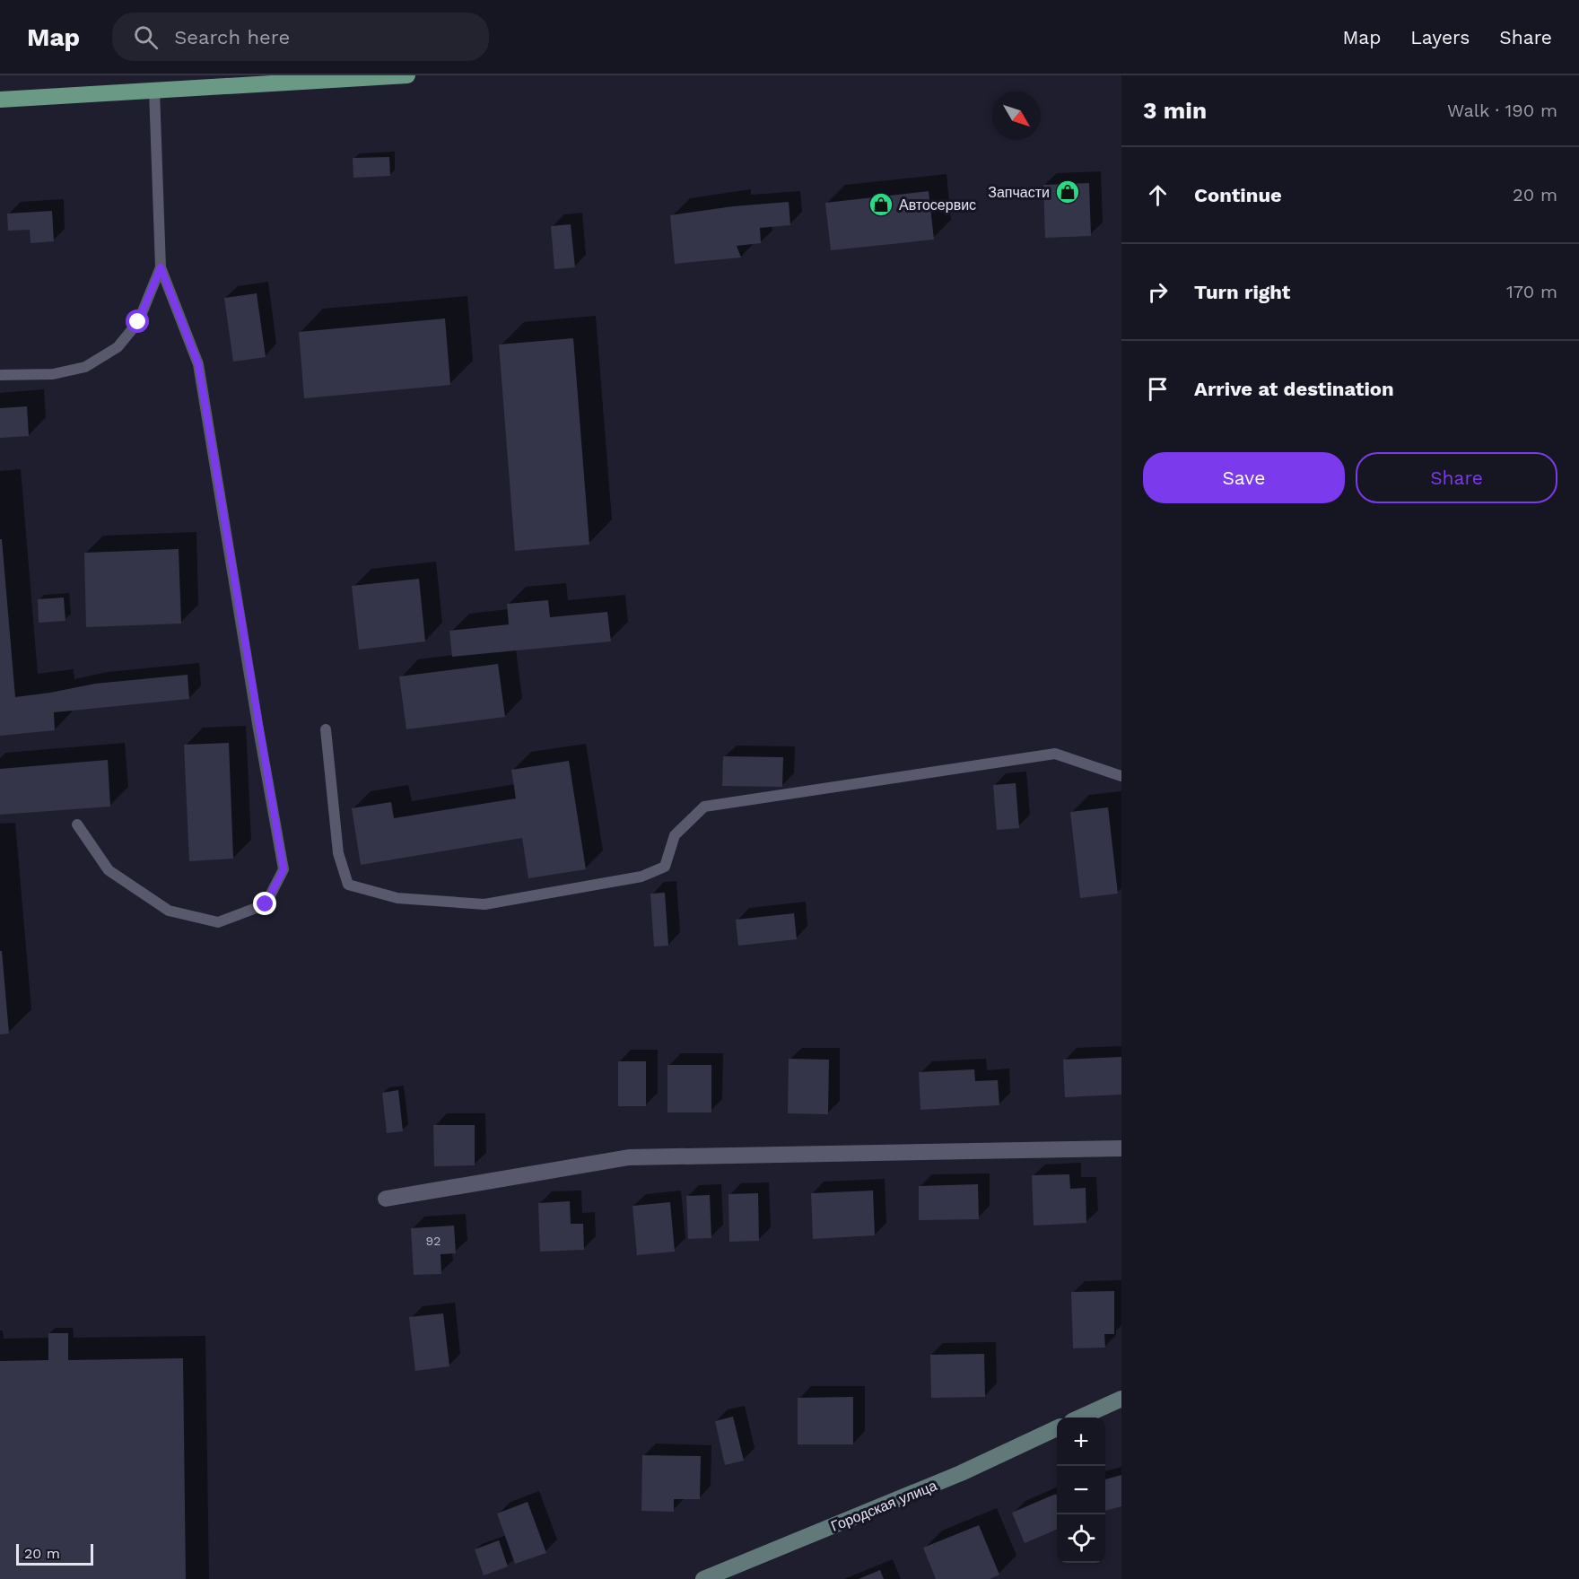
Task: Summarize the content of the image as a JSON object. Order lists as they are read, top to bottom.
{
  "streets": {
    "street": ["Городская улица"]
  },
  "places": {
    "shop": ["Запчасти", "Автосервис"]
  },
  "house_numbers": ["92"],
  "scale_bar": "20 m",
  "north": "bottom right",
  "page": {
    "header": "Map",
    "search": "Search here",
    "nav": ["Map", "Layers", "Share"],
    "heading": ["3 min", "Walk · 190 m"],
    "list": [
      ["Continue", "20 m"],
      ["Turn right", "170 m"],
      "Arrive at destination"
    ],
    "buttons": ["Save", "Share"],
    "map_buttons": ["+", "−"],
    "scale": "20 m"
  }
}
